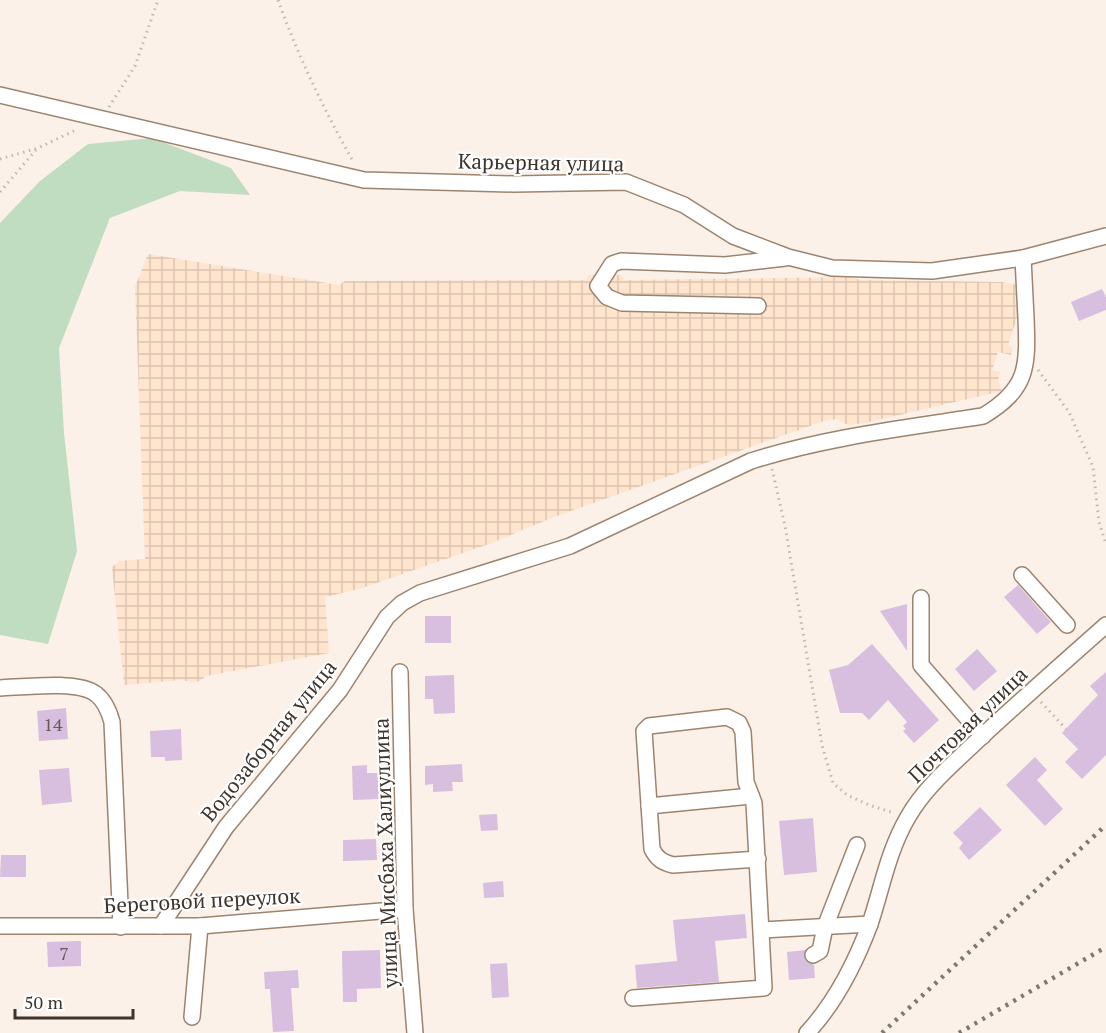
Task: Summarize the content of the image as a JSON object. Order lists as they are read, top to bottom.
{
  "streets": {
    "street": [
      "Карьерная улица",
      "Почтовая улица",
      "Водозаборная улица",
      "улица Мисбаха Халиуллина",
      "Береговой переулок"
    ]
  },
  "crossings": [
    ["Водозаборная улица", "Береговой переулок"],
    ["улица Мисбаха Халиуллина", "Береговой переулок"]
  ],
  "house_numbers": ["14", "7"],
  "scale_bar": "50 m"
}
